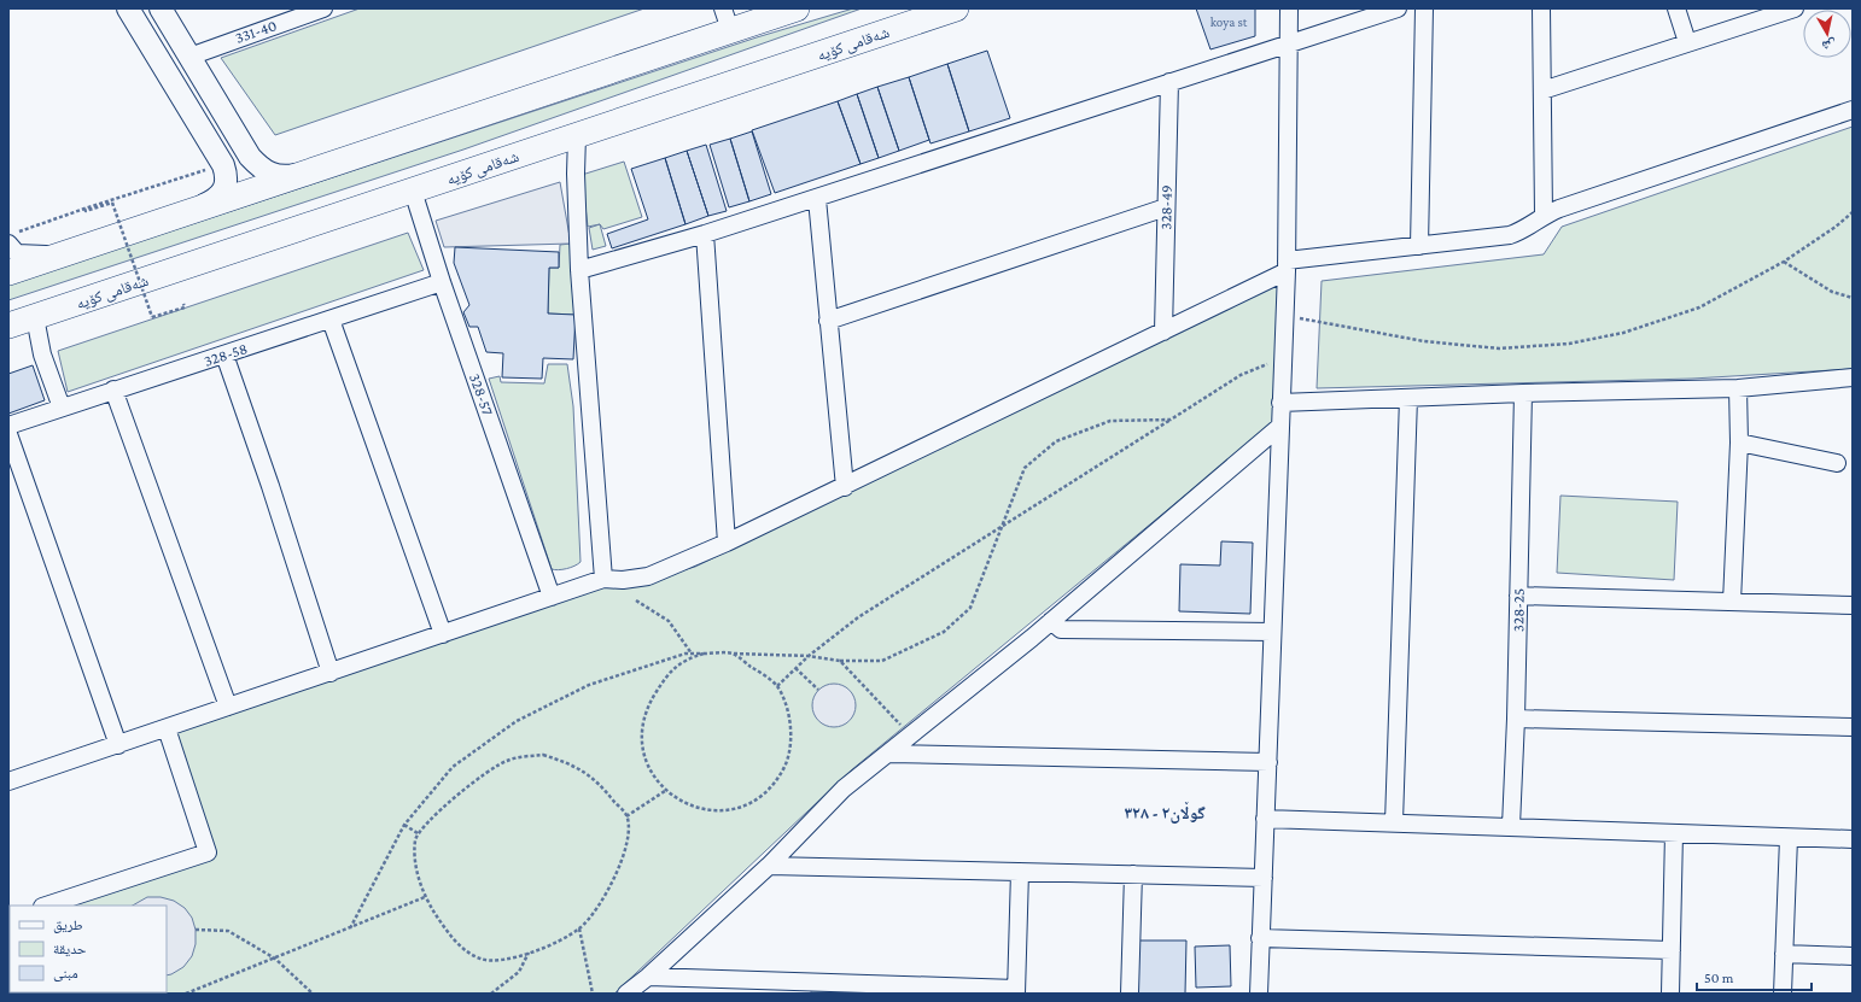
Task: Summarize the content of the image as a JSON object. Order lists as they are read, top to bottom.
{
  "streets": {
    "highway": ["شەقامی کۆیە"],
    "street": [
      "331-40",
      "328-49",
      "328-58",
      "328-57",
      "328-25"
    ]
  },
  "crossings": [
    ["شەقامی کۆیە", "328-57"],
    ["328-58", "328-57"]
  ],
  "districts": ["گوڵان٢ - ٣٢٨"],
  "house_numbers": ["koya st"],
  "legend": ["طريق", "حديقة", "مبنى"],
  "scale_bar": "50 m",
  "north": "bottom"
}
